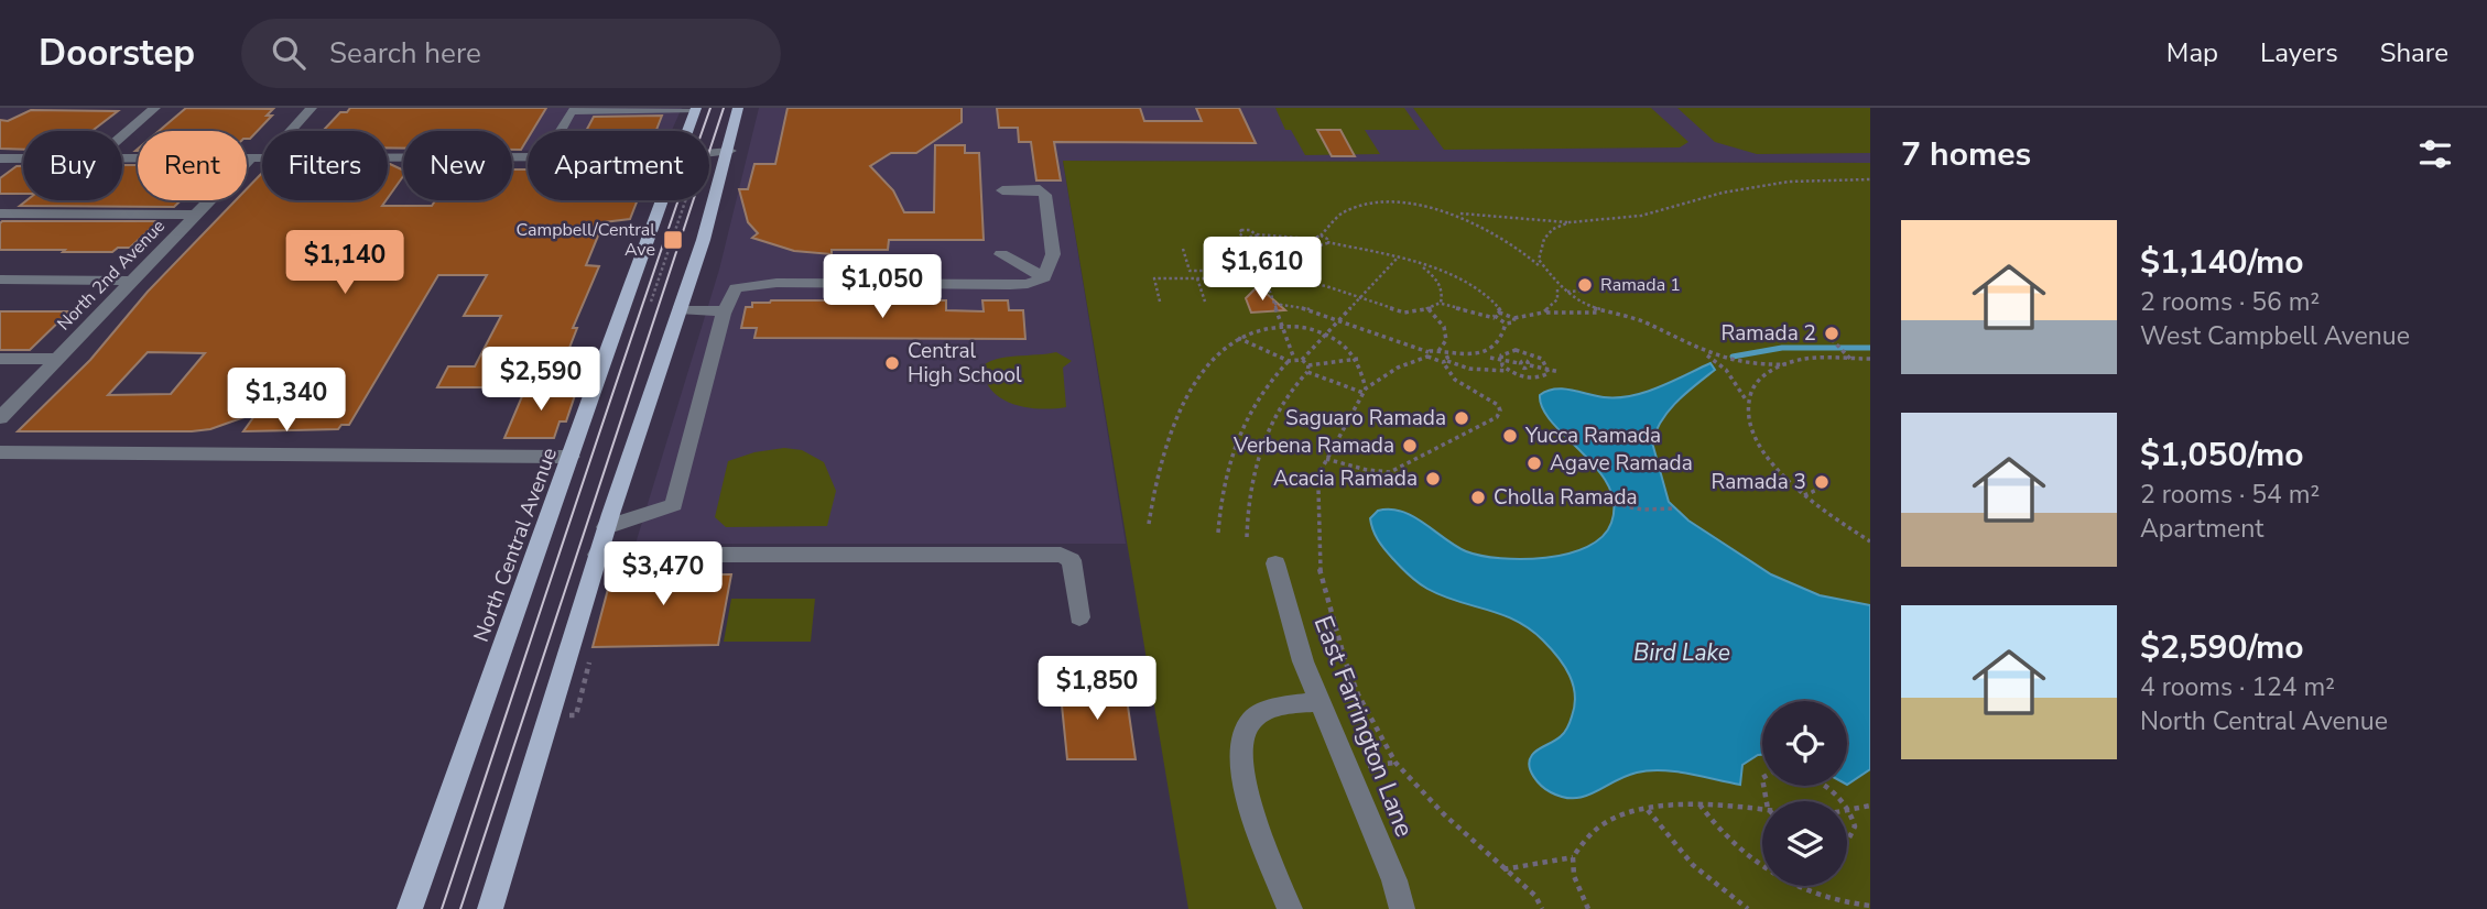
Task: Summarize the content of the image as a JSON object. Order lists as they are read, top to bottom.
{
  "streets": {
    "main road": ["North Central Avenue"],
    "street": ["North 2nd Avenue", "East Farrington Lane"]
  },
  "water": ["Bird Lake"],
  "places": {
    "transit": ["Campbell/Central Ave"],
    "other": [
      "Ramada 1",
      "Ramada 2",
      "Central High School",
      "Saguaro Ramada",
      "Yucca Ramada",
      "Verbena Ramada",
      "Agave Ramada",
      "Acacia Ramada",
      "Ramada 3",
      "Cholla Ramada"
    ]
  },
  "page": {
    "header": "Doorstep",
    "search": "Search here",
    "nav": ["Map", "Layers", "Share"],
    "heading": "7 homes",
    "chip": [
      "Buy",
      "Rent",
      "Filters",
      "New",
      "Apartment"
    ],
    "list": [
      {
        "name": "$1,140/mo",
        "note": "2 rooms · 56 m² · West Campbell Avenue"
      },
      {
        "name": "$1,050/mo",
        "note": "2 rooms · 54 m² · Apartment"
      },
      {
        "name": "$2,590/mo",
        "note": "4 rooms · 124 m² · North Central Avenue"
      }
    ],
    "price": [
      "$1,140",
      "$1,610",
      "$1,050",
      "$2,590",
      "$1,340",
      "$3,470",
      "$1,850"
    ]
  }
}
